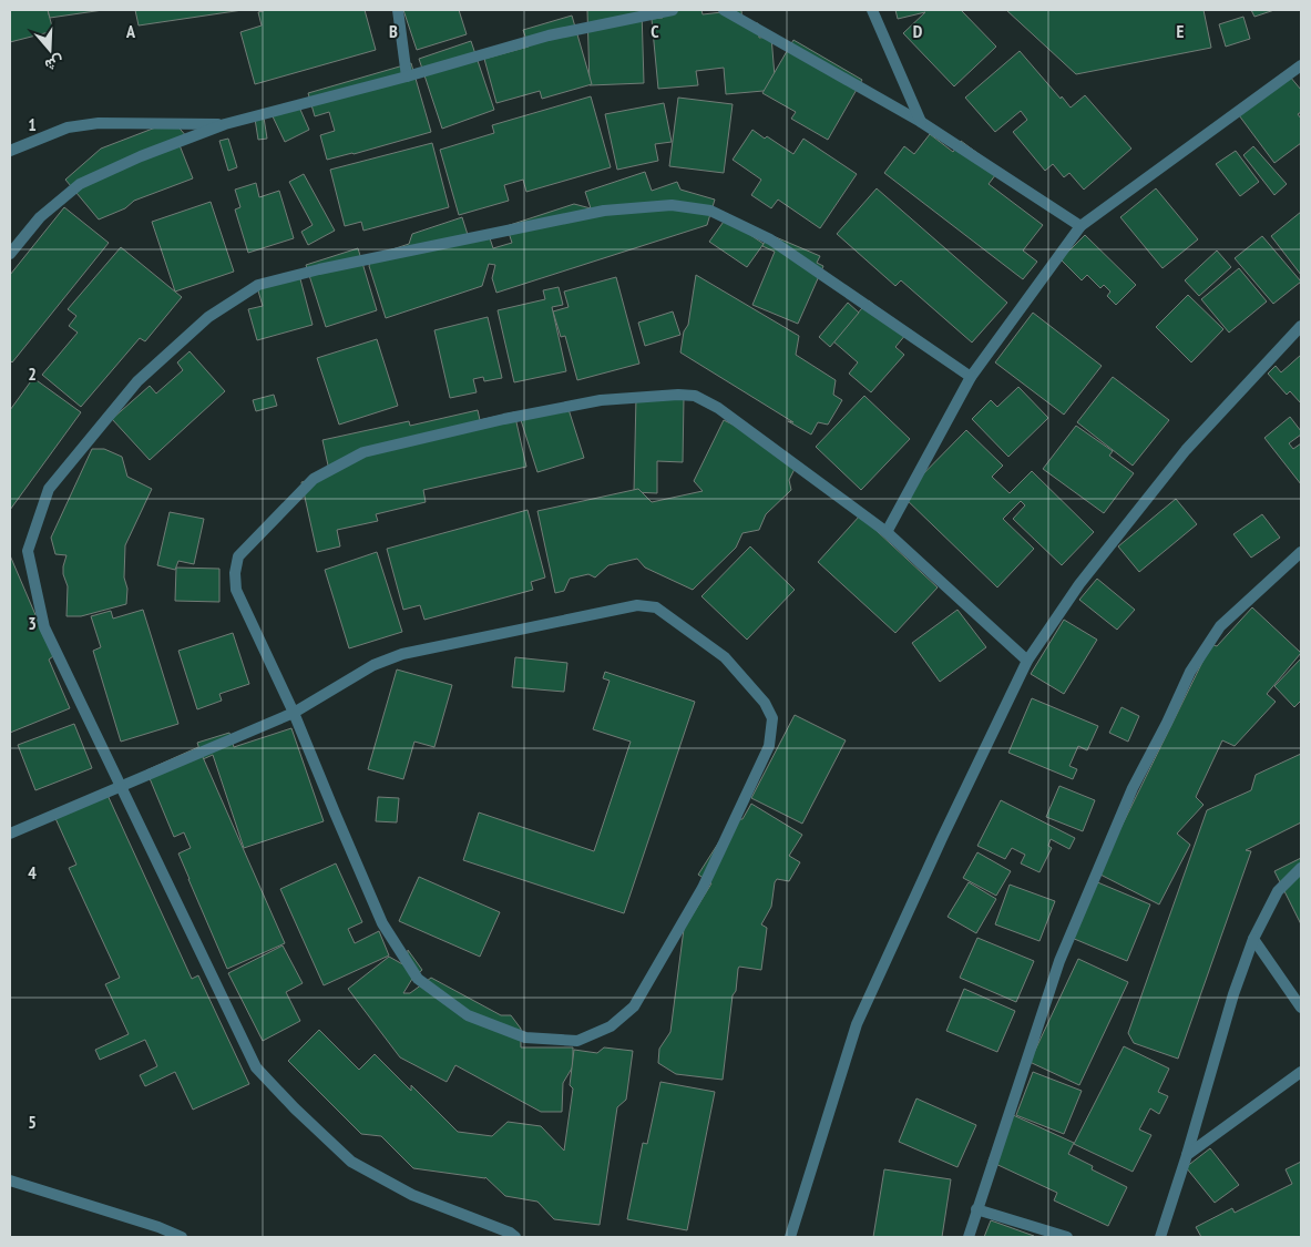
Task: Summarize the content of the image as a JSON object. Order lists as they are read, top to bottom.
{
  "north": "bottom",
  "grid": {
    "columns": [
      "A",
      "B",
      "C",
      "D",
      "E"
    ],
    "rows": [
      "1",
      "2",
      "3",
      "4",
      "5"
    ]
  }
}
